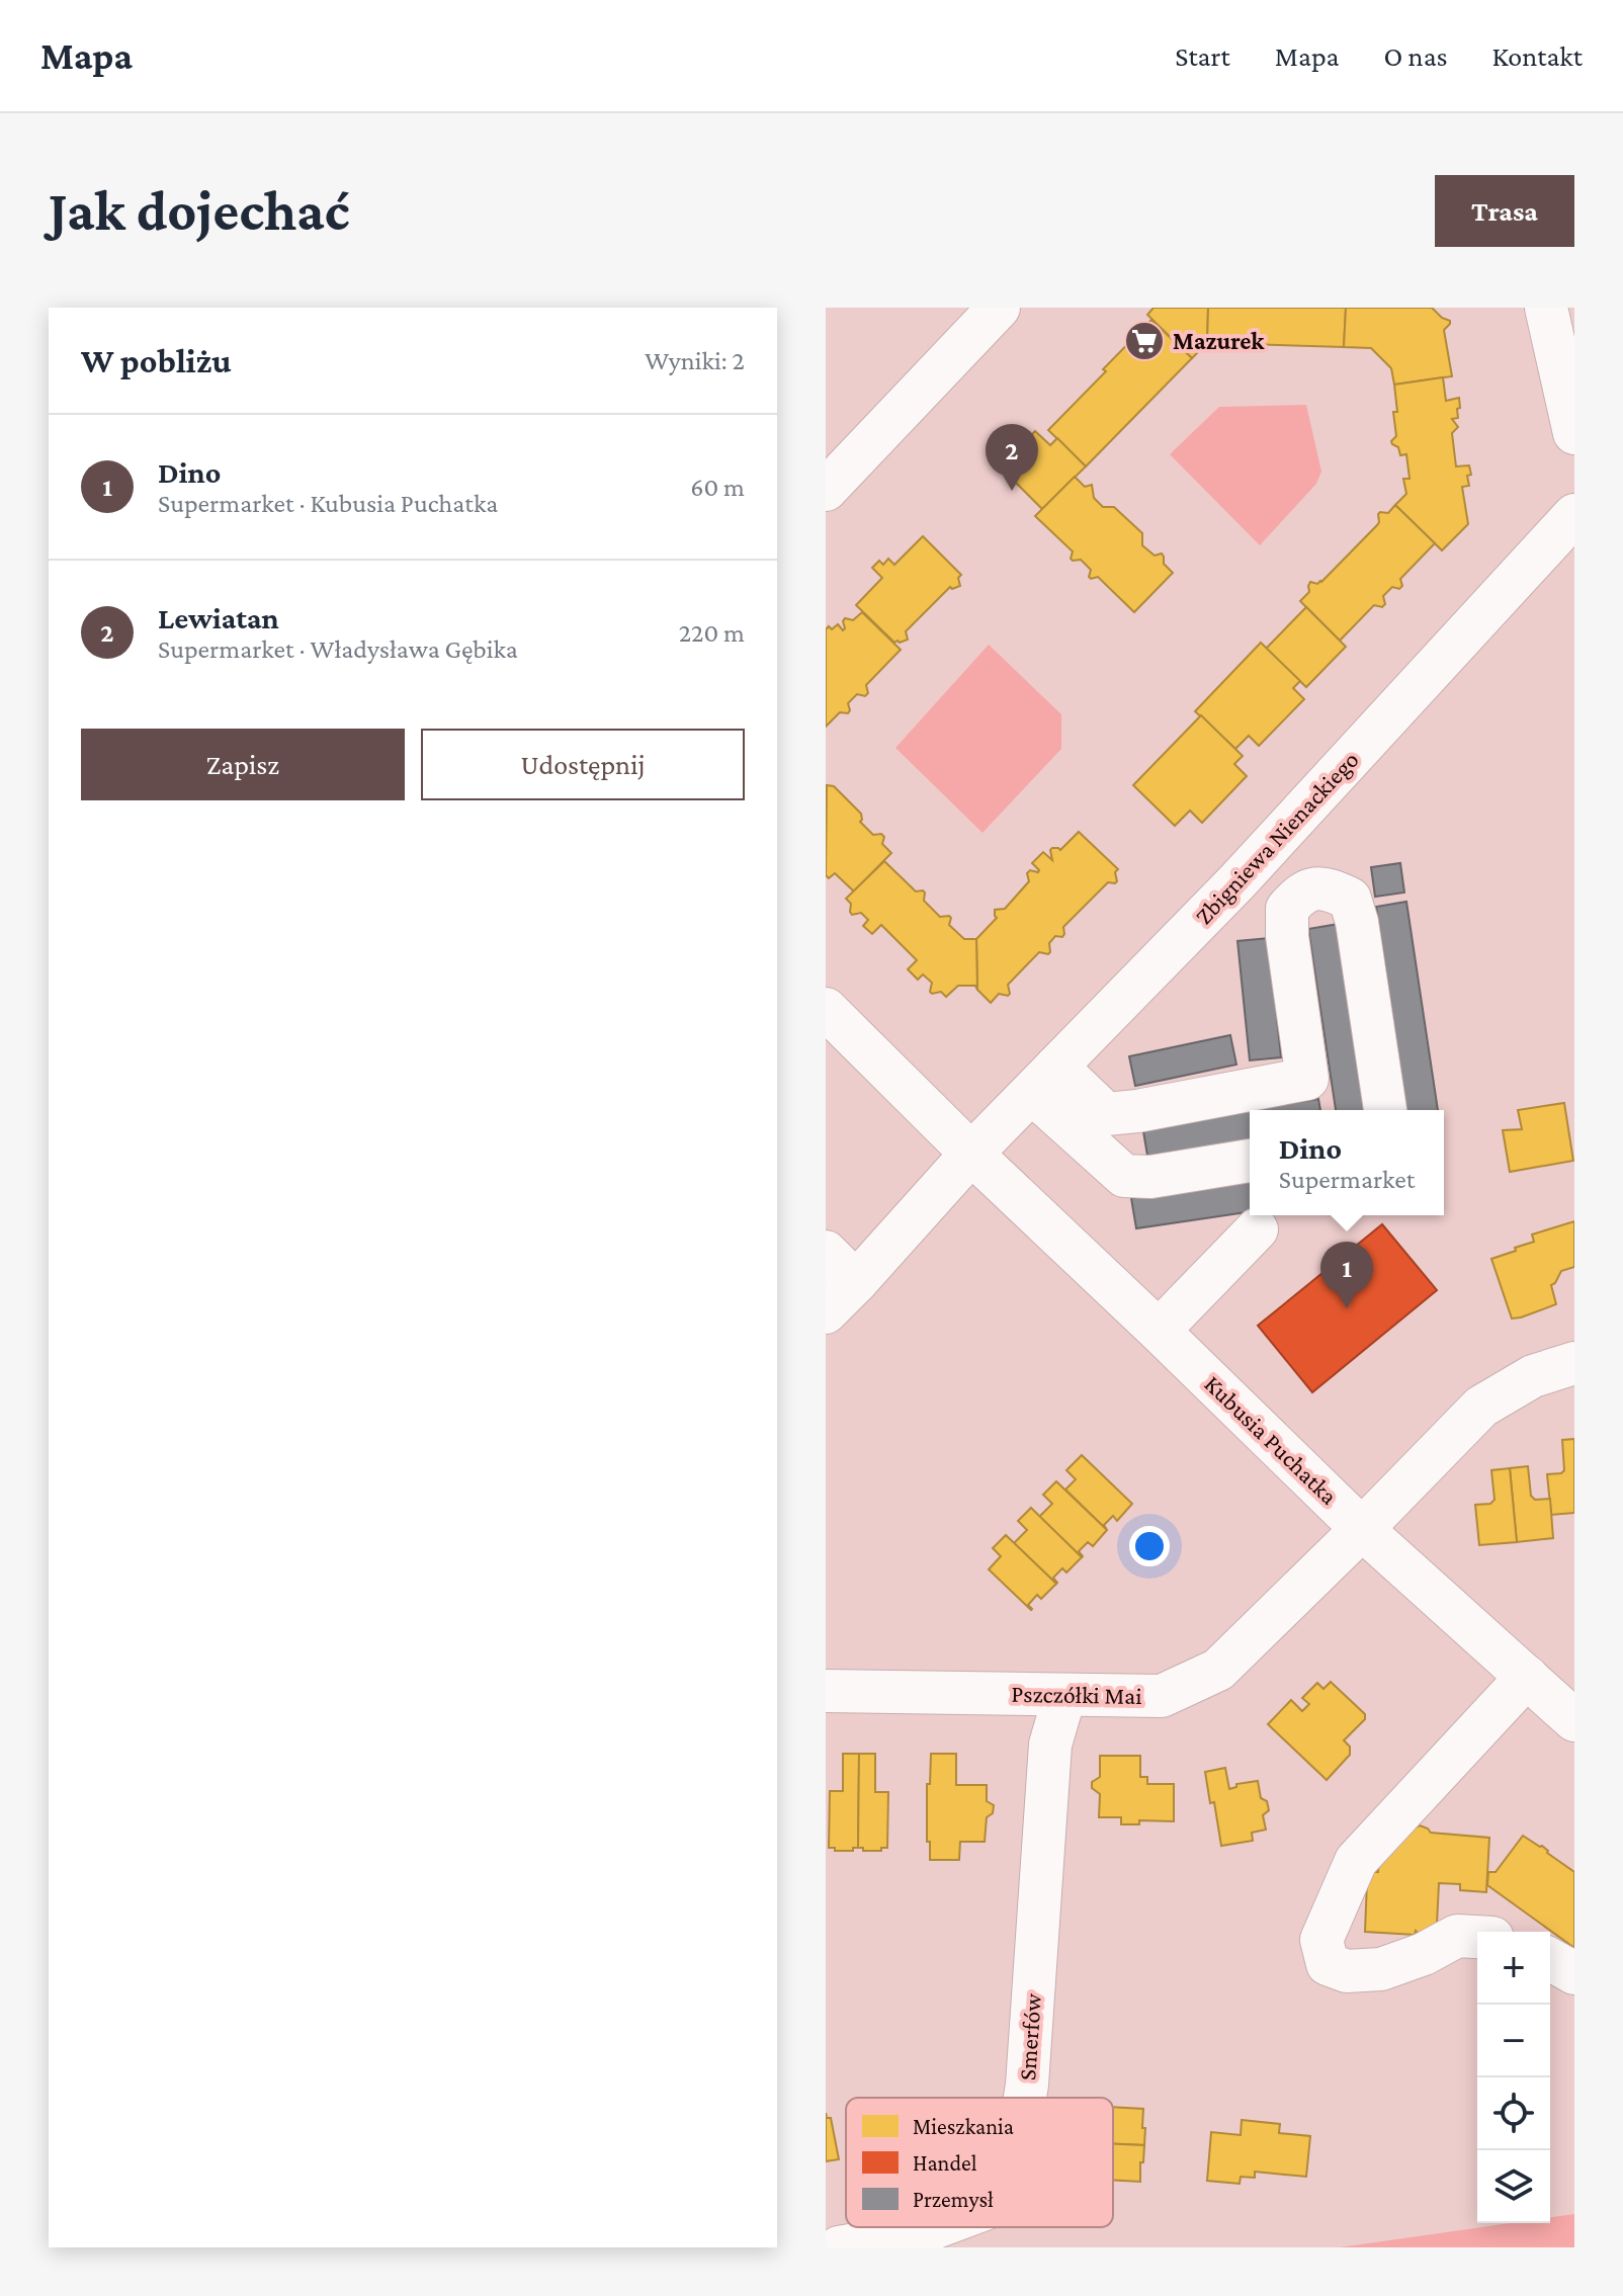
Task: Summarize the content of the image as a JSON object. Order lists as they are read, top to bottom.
{
  "streets": {
    "street": [
      "Zbigniewa Nienackiego",
      "Kubusia Puchatka",
      "Pszczółki Mai",
      "Smerfów"
    ]
  },
  "crossings": [
    ["Zbigniewa Nienackiego", "Kubusia Puchatka"],
    ["Kubusia Puchatka", "Pszczółki Mai"],
    ["Pszczółki Mai", "Smerfów"]
  ],
  "places": {
    "supermarket": ["Mazurek"]
  },
  "legend": ["Mieszkania", "Handel", "Przemysł"],
  "page": {
    "header": "Mapa",
    "nav": [
      "Start",
      "Mapa",
      "O nas",
      "Kontakt"
    ],
    "buttons": [
      "Trasa",
      ["Zapisz", "Udostępnij"]
    ],
    "title": "Jak dojechać",
    "heading": ["W pobliżu", "Wyniki: 2"],
    "list": [
      {
        "mark": "1",
        "name": "Dino",
        "note": "Supermarket · Kubusia Puchatka",
        "value": "60 m"
      },
      {
        "mark": "2",
        "name": "Lewiatan",
        "note": "Supermarket · Władysława Gębika",
        "value": "220 m"
      }
    ],
    "pins": ["2", "1"],
    "popup": ["Dino", "Supermarket"],
    "map_buttons": ["+", "−"]
  }
}
